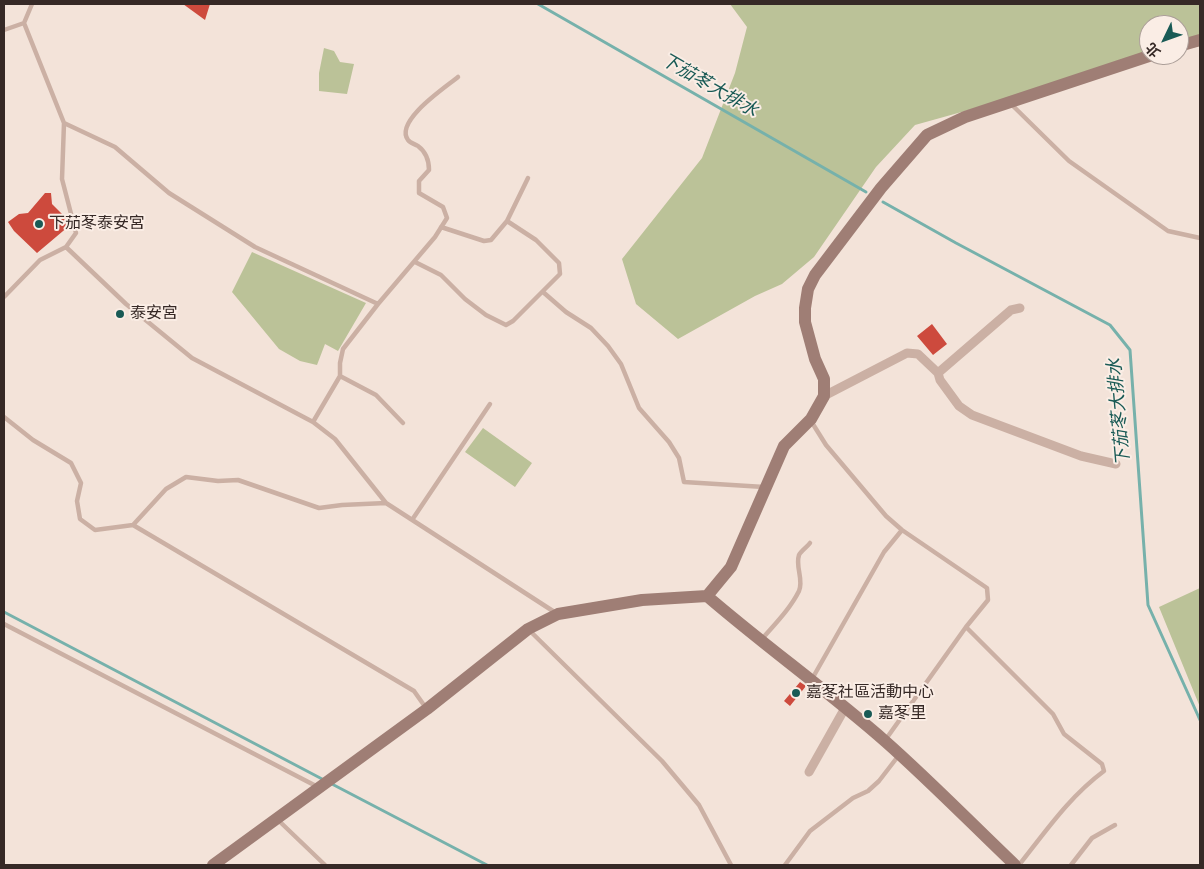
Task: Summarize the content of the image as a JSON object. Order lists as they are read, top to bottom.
{
  "water": ["下茄苳大排水"],
  "places": [
    "下茄苳泰安宮",
    "泰安宮",
    "嘉苳社區活動中心",
    "嘉苳里"
  ],
  "north": "bottom left"
}
